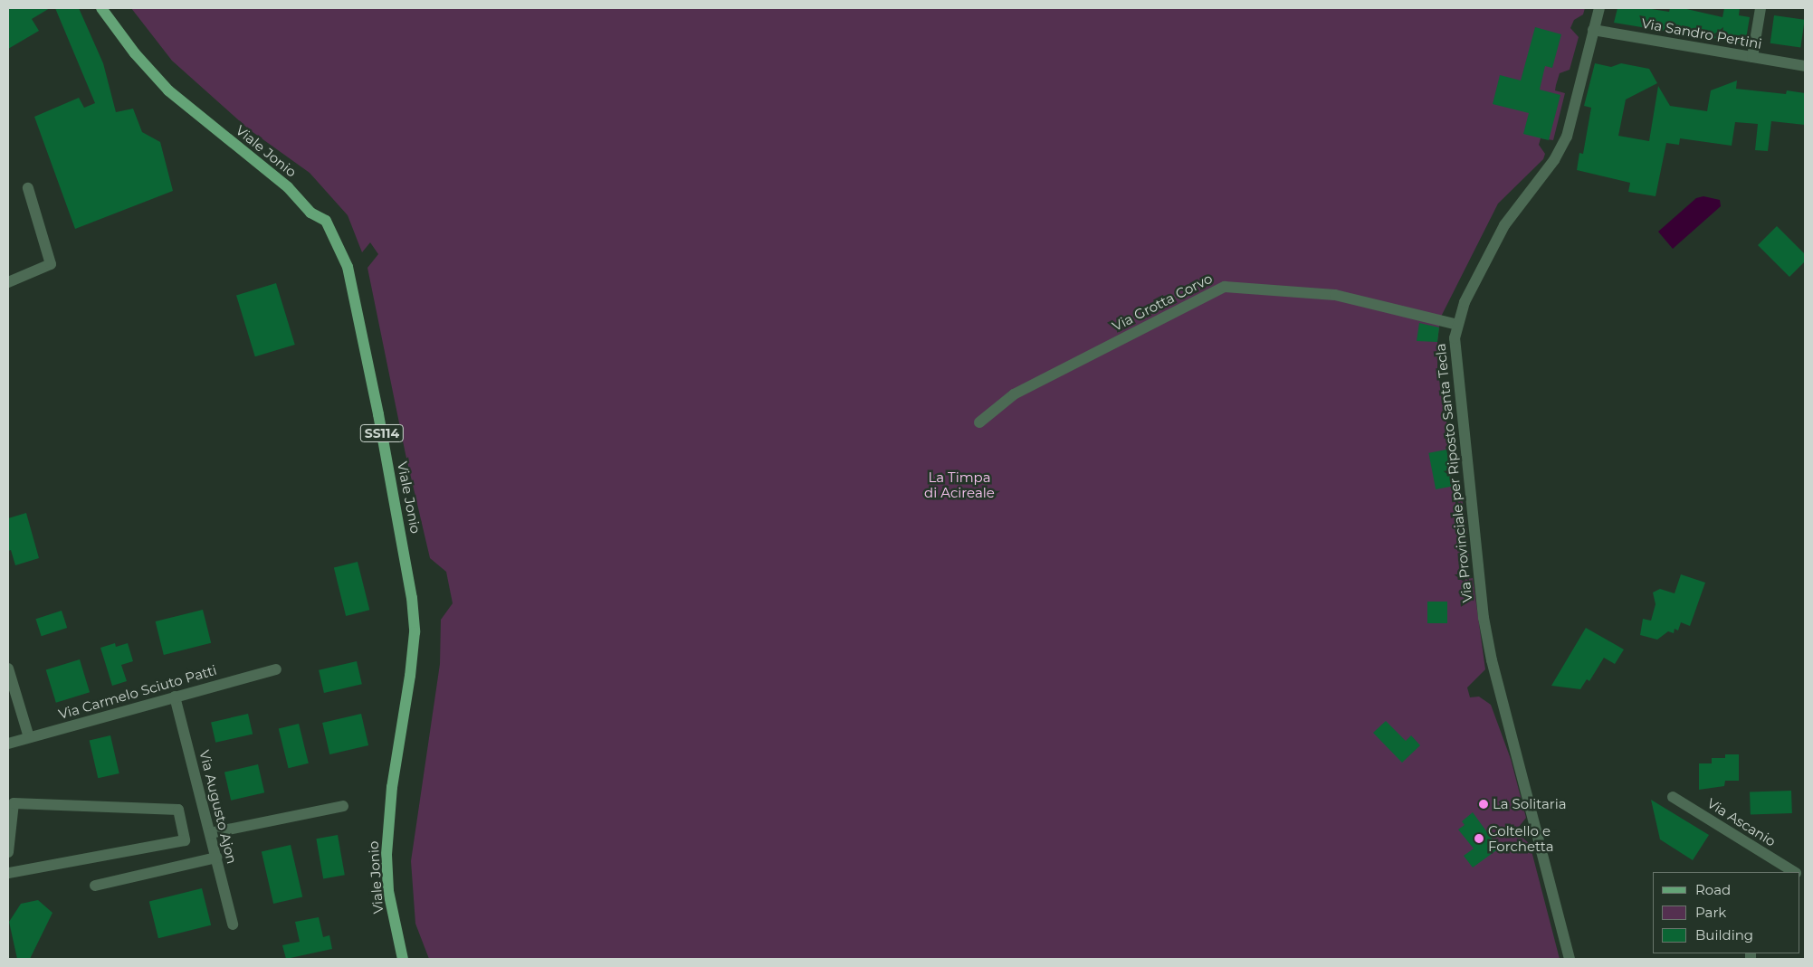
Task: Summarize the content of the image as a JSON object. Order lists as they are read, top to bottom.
{
  "streets": {
    "main road": ["Viale Jonio", "SS114"],
    "street": [
      "Via Sandro Pertini",
      "Via Grotta Corvo",
      "Via Provinciale per Riposto Santa Tecla",
      "Via Carmelo Sciuto Patti",
      "Via Augusto Ajon",
      "Via Ascanio"
    ]
  },
  "crossings": [
    ["Via Sandro Pertini", "Via Provinciale per Riposto Santa Tecla"],
    ["Via Grotta Corvo", "Via Provinciale per Riposto Santa Tecla"],
    ["Via Carmelo Sciuto Patti", "Via Augusto Ajon"]
  ],
  "parks": ["La Timpa di Acireale"],
  "places": ["La Solitaria", "Coltello e Forchetta"],
  "legend": ["Road", "Park", "Building"]
}
